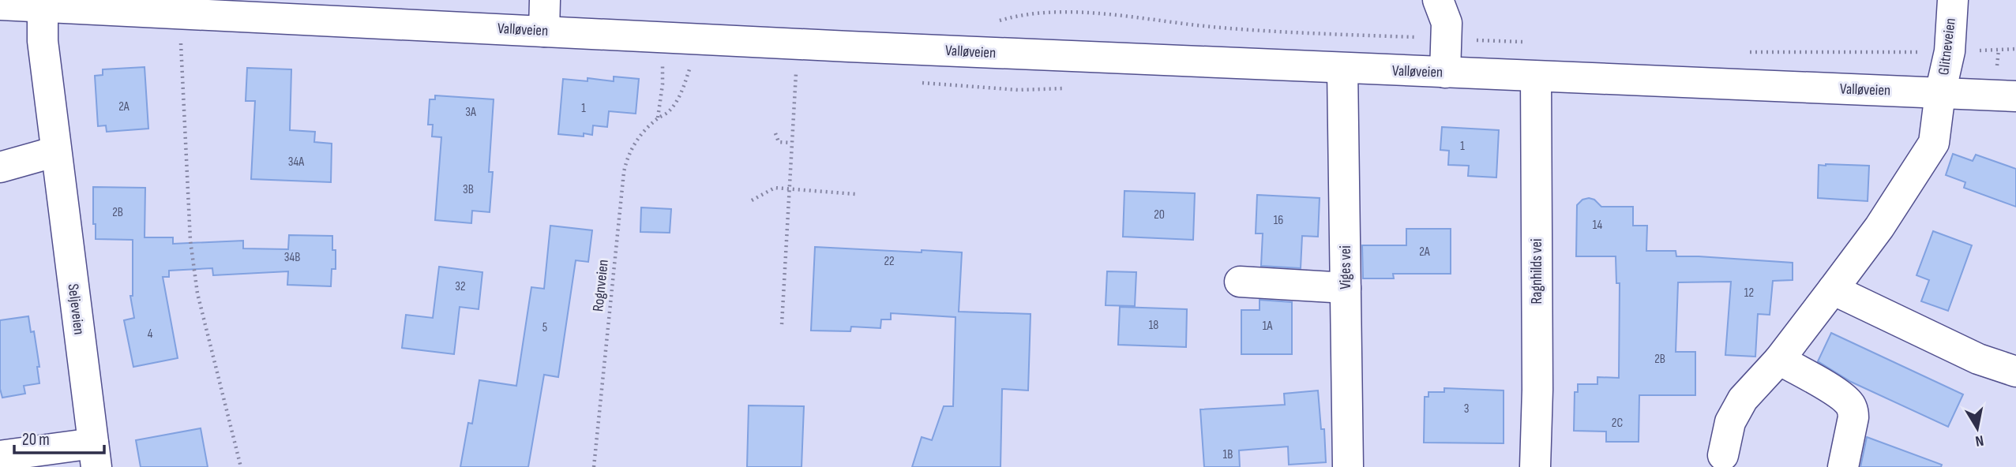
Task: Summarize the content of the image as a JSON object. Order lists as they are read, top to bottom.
{
  "streets": {
    "street": [
      "Valløveien",
      "Glitneveien",
      "Viges vei",
      "Ragnhilds vei",
      "Seljeveien"
    ],
    "path": ["Rognveien"]
  },
  "crossings": [
    ["Valløveien", "Glitneveien"],
    ["Valløveien", "Viges vei"],
    ["Valløveien", "Ragnhilds vei"],
    ["Valløveien", "Rognveien"],
    ["Valløveien", "Seljeveien"]
  ],
  "house_numbers": [
    "2A",
    "1",
    "3A",
    "1",
    "34A",
    "3B",
    "2B",
    "20",
    "16",
    "14",
    "2A",
    "34B",
    "22",
    "32",
    "12",
    "18",
    "1A",
    "5",
    "4",
    "2B",
    "3",
    "2C",
    "1B"
  ],
  "scale_bar": "20 m",
  "north": "bottom"
}
